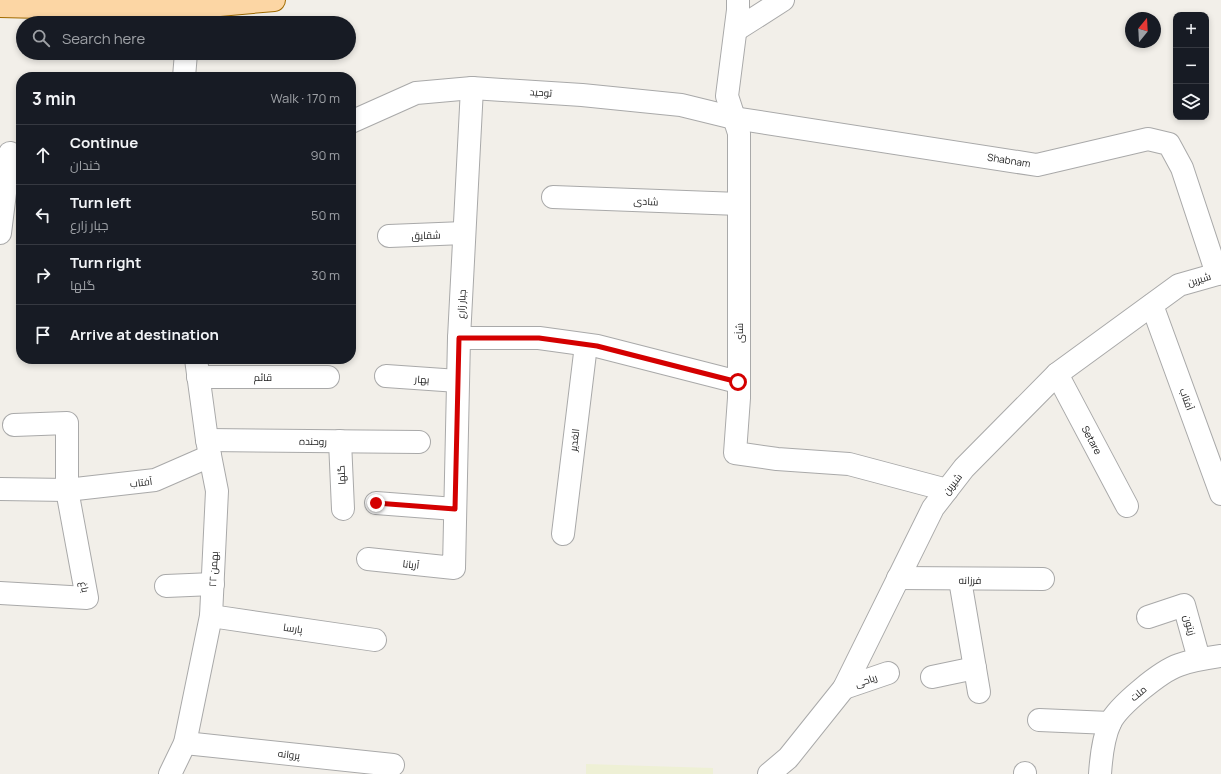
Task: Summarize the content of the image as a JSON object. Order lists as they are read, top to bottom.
{
  "streets": {
    "street": [
      "توحید",
      "Shabnam",
      "شادی",
      "شقایق",
      "شیرین",
      "جبار زارع",
      "شآی",
      "قائم",
      "بهار",
      "آفتاب",
      "الغدیر",
      "Setare",
      "روحنده",
      "گلها",
      "آریانا",
      "۲۲ بهمن",
      "فرزانه",
      "باغ",
      "زیتون",
      "پارسا",
      "ریاحی",
      "ملت",
      "پروانه"
    ]
  },
  "crossings": [
    ["توحید", "Shabnam"],
    ["توحید", "جبار زارع"],
    ["توحید", "شآی"],
    ["Shabnam", "شیرین"],
    ["Shabnam", "شآی"],
    ["شادی", "شآی"],
    ["شقایق", "جبار زارع"],
    ["شیرین", "شآی"],
    ["شیرین", "آفتاب"],
    ["شیرین", "Setare"],
    ["شیرین", "فرزانه"],
    ["شیرین", "ریاحی"],
    ["جبار زارع", "بهار"],
    ["جبار زارع", "آریانا"],
    ["قائم", "۲۲ بهمن"],
    ["آفتاب", "روحنده"],
    ["آفتاب", "۲۲ بهمن"],
    ["آفتاب", "باغ"],
    ["روحنده", "گلها"],
    ["روحنده", "۲۲ بهمن"],
    ["۲۲ بهمن", "پارسا"],
    ["۲۲ بهمن", "پروانه"],
    ["زیتون", "ملت"]
  ],
  "north": "top",
  "page": {
    "map_buttons": ["+", "−"],
    "search": "Search here",
    "heading": ["3 min", "Walk · 170 m"],
    "list": [
      ["Continue", "خندان", "90 m"],
      ["Turn left", "جبار زارع", "50 m"],
      ["Turn right", "گلها", "30 m"],
      "Arrive at destination"
    ]
  }
}
